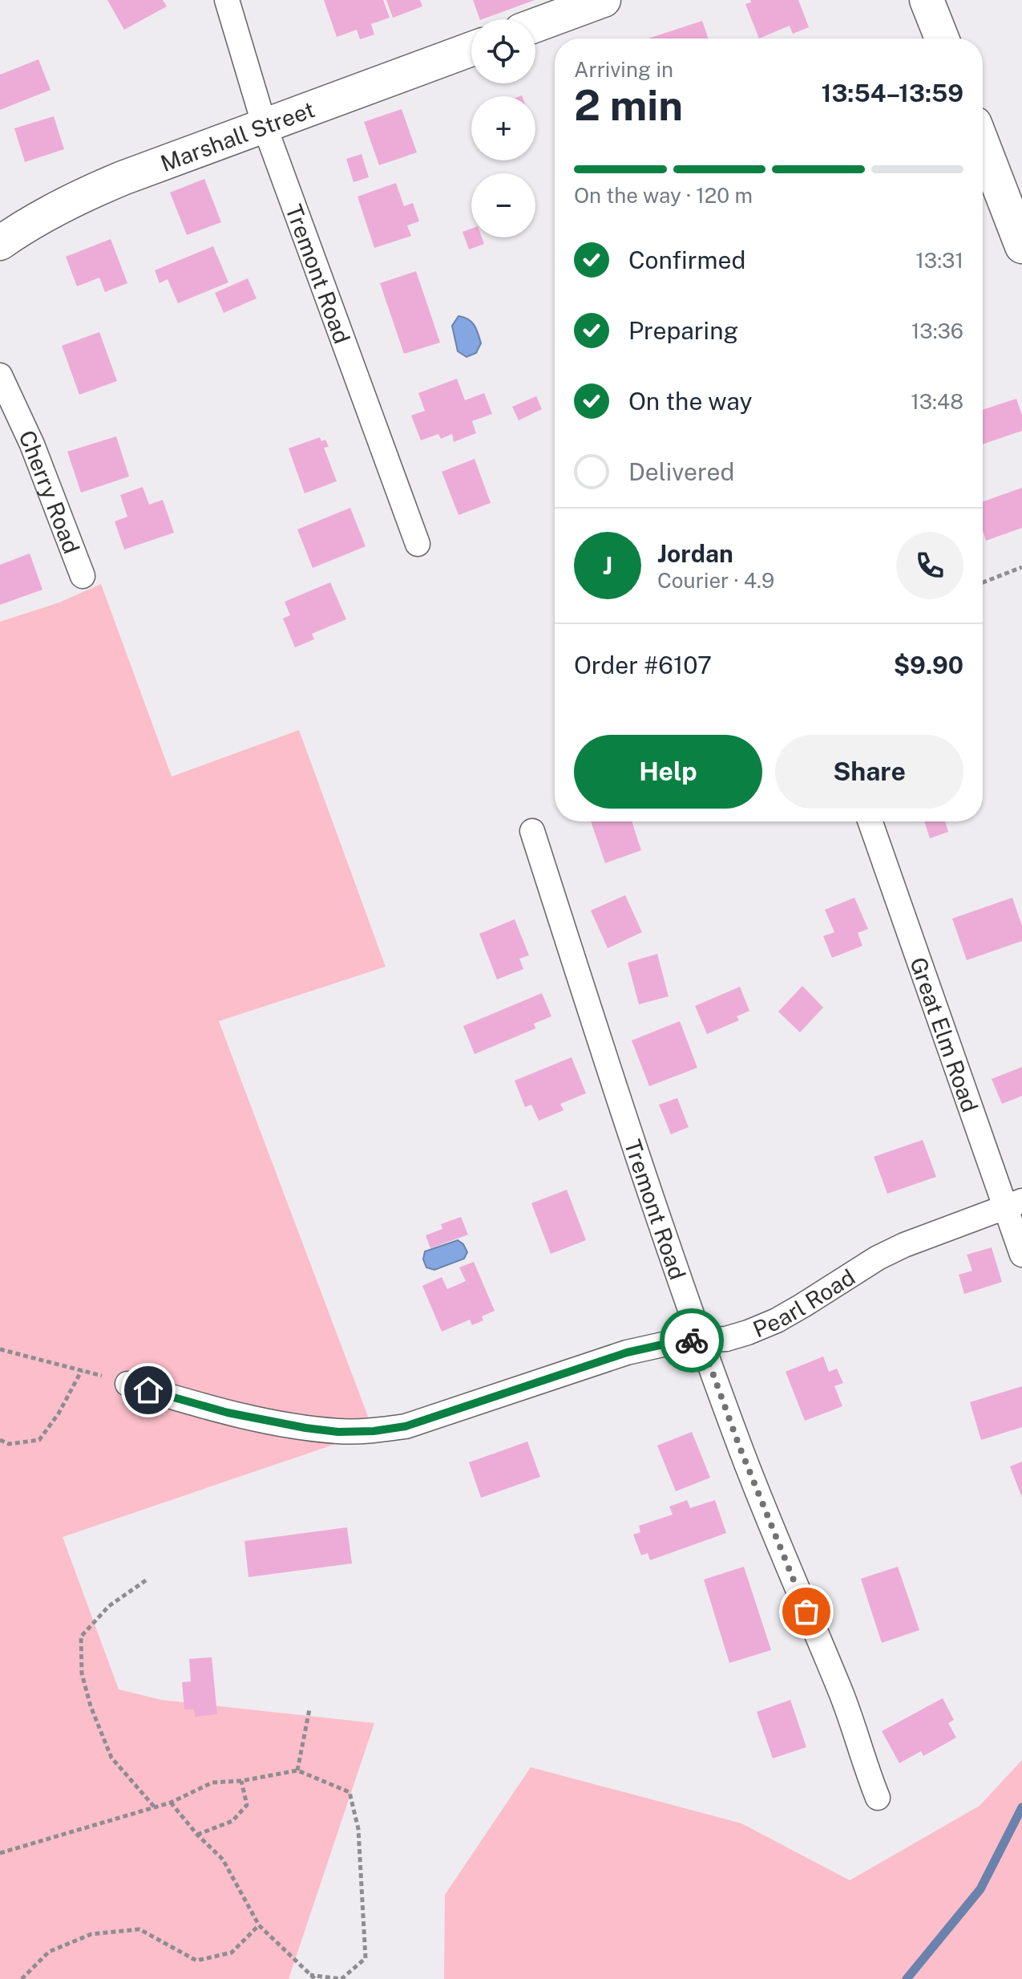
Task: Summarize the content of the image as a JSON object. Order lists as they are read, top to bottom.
{
  "streets": {
    "street": [
      "Marshall Street",
      "Tremont Road",
      "Cherry Road",
      "Great Elm Road",
      "Pearl Road"
    ]
  },
  "crossings": [
    ["Marshall Street", "Tremont Road"],
    ["Tremont Road", "Pearl Road"],
    ["Great Elm Road", "Pearl Road"]
  ],
  "page": {
    "map_buttons": ["+", "−"],
    "heading": ["2 min", "Arriving in", "13:54–13:59"],
    "panel": [
      "Jordan",
      "Courier · 4.9",
      "Order #6107",
      "$9.90"
    ],
    "bar": "On the way · 120 m",
    "list": [
      ["Confirmed", "13:31"],
      ["Preparing", "13:36"],
      ["On the way", "13:48"],
      "Delivered"
    ],
    "round": "J",
    "buttons": ["Help", "Share"]
  }
}
